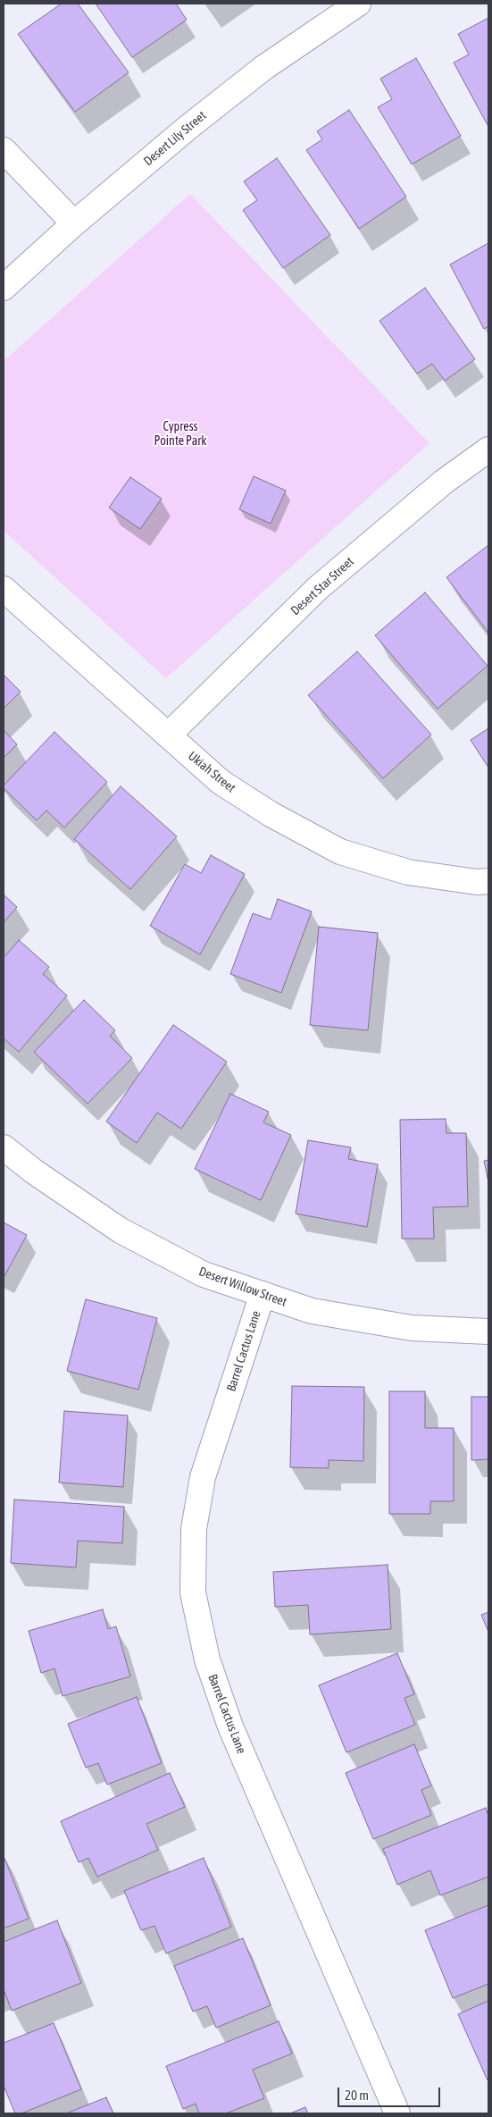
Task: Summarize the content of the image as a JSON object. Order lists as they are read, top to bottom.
{
  "streets": {
    "street": [
      "Desert Lily Street",
      "Desert Star Street",
      "Ukiah Street",
      "Desert Willow Street",
      "Barrel Cactus Lane"
    ]
  },
  "crossings": [
    ["Desert Star Street", "Ukiah Street"],
    ["Desert Willow Street", "Barrel Cactus Lane"]
  ],
  "parks": ["Cypress Pointe Park"],
  "scale_bar": "20 m"
}
